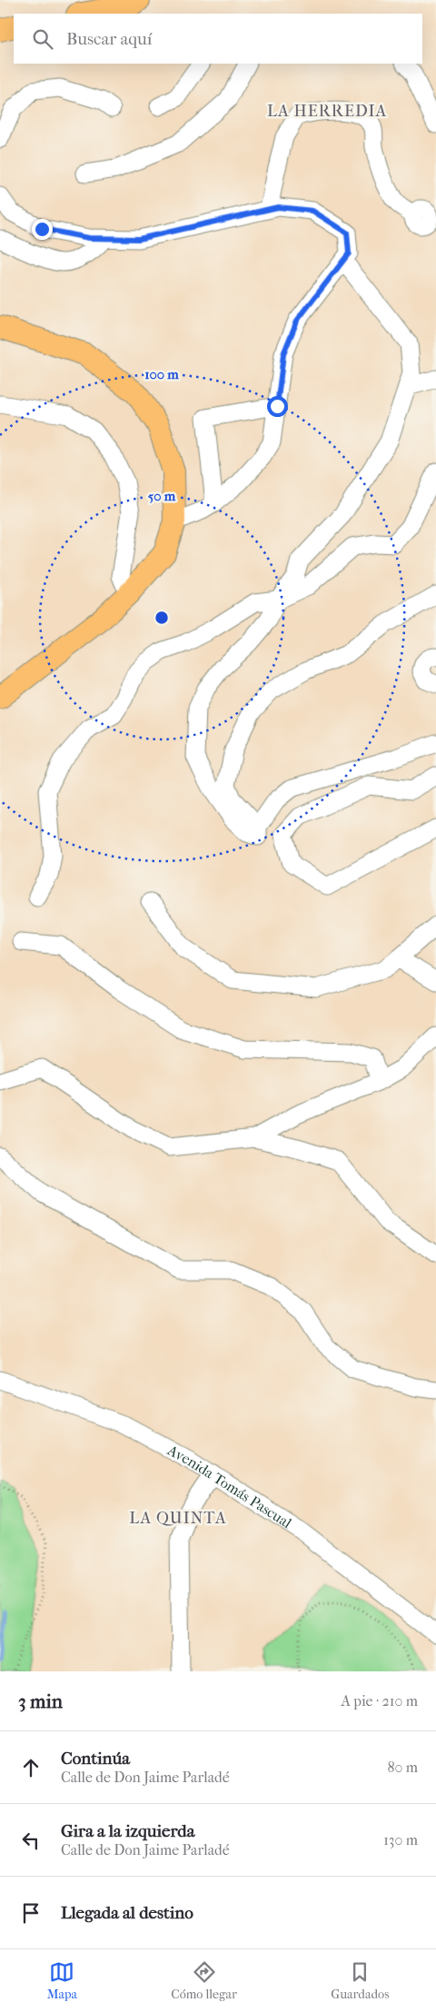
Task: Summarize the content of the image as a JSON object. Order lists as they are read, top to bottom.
{
  "streets": {
    "street": ["Avenida Tomás Pascual"]
  },
  "districts": ["LA HERREDIA", "LA QUINTA"],
  "page": {
    "search": "Buscar aquí",
    "heading": ["3 min", "A pie · 210 m"],
    "list": [
      ["Continúa", "Calle de Don Jaime Parladé", "80 m"],
      ["Gira a la izquierda", "Calle de Don Jaime Parladé", "130 m"],
      "Llegada al destino"
    ],
    "nav": ["Mapa", "Cómo llegar", "Guardados"]
  },
  "rings": ["100 m", "50 m"]
}
